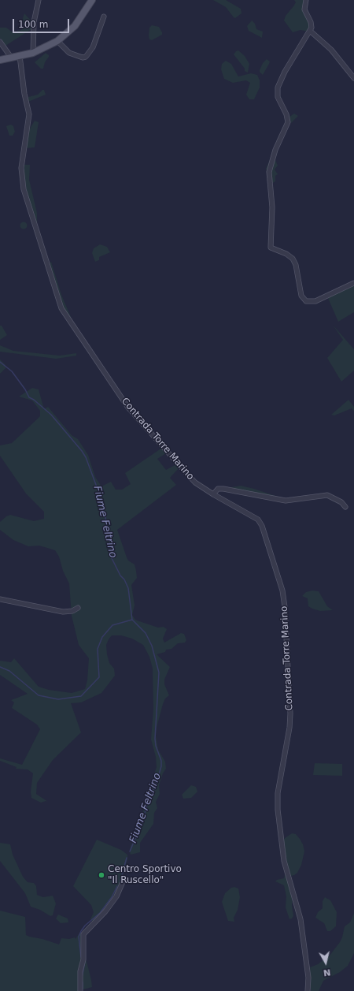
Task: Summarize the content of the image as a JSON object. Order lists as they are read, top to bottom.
{
  "streets": {
    "street": ["Contrada Torre Marino"]
  },
  "water": ["Fiume Feltrino"],
  "places": ["Centro Sportivo \"Il Ruscello\""],
  "scale_bar": "100 m",
  "north": "bottom"
}
